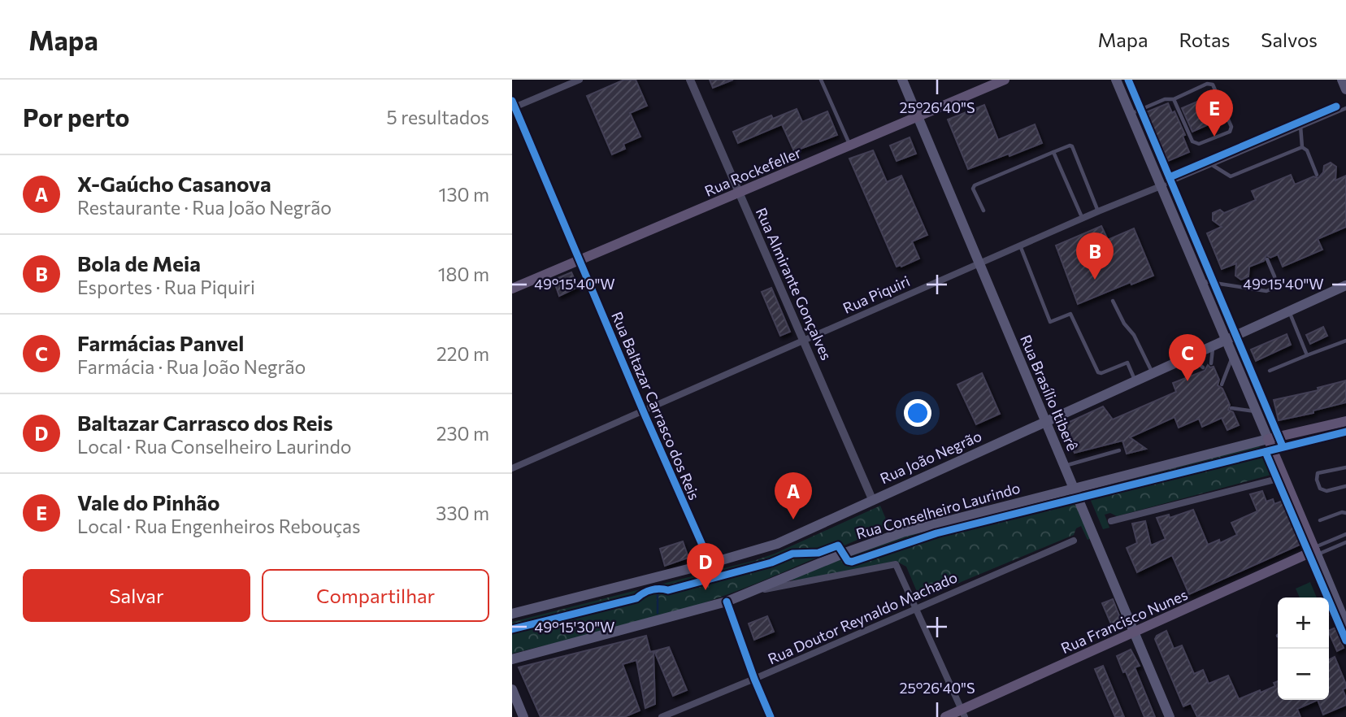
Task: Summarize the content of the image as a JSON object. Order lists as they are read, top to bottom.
{
  "streets": {
    "main road": [
      "Rua Rockefeller",
      "Rua Brasílio Itiberê",
      "Rua João Negrão",
      "Rua Conselheiro Laurindo",
      "Rua Francisco Nunes"
    ],
    "street": [
      "Rua Almirante Gonçalves",
      "Rua Piquiri",
      "Rua Baltazar Carrasco dos Reis",
      "Rua Doutor Reynaldo Machado"
    ]
  },
  "crossings": [
    ["Rua Rockefeller", "Rua Almirante Gonçalves"],
    ["Rua Rockefeller", "Rua Brasílio Itiberê"],
    ["Rua Rockefeller", "Rua Baltazar Carrasco dos Reis"],
    ["Rua Almirante Gonçalves", "Rua Piquiri"],
    ["Rua Almirante Gonçalves", "Rua João Negrão"],
    ["Rua Piquiri", "Rua Brasílio Itiberê"],
    ["Rua Piquiri", "Rua Baltazar Carrasco dos Reis"],
    ["Rua Brasílio Itiberê", "Rua João Negrão"],
    ["Rua Brasílio Itiberê", "Rua Conselheiro Laurindo"],
    ["Rua Brasílio Itiberê", "Rua Francisco Nunes"],
    ["Rua Baltazar Carrasco dos Reis", "Rua João Negrão"]
  ],
  "page": {
    "header": "Mapa",
    "nav": ["Mapa", "Rotas", "Salvos"],
    "heading": ["Por perto", "5 resultados"],
    "pins": [
      "E",
      "B",
      "C",
      "A",
      "D"
    ],
    "list": [
      {
        "mark": "A",
        "name": "X-Gaúcho Casanova",
        "note": "Restaurante · Rua João Negrão",
        "value": "130 m"
      },
      {
        "mark": "B",
        "name": "Bola de Meia",
        "note": "Esportes · Rua Piquiri",
        "value": "180 m"
      },
      {
        "mark": "C",
        "name": "Farmácias Panvel",
        "note": "Farmácia · Rua João Negrão",
        "value": "220 m"
      },
      {
        "mark": "D",
        "name": "Baltazar Carrasco dos Reis",
        "note": "Local · Rua Conselheiro Laurindo",
        "value": "230 m"
      },
      {
        "mark": "E",
        "name": "Vale do Pinhão",
        "note": "Local · Rua Engenheiros Rebouças",
        "value": "330 m"
      }
    ],
    "buttons": ["Salvar", "Compartilhar"],
    "map_buttons": ["+", "−"]
  },
  "coordinates": ["25°26'40\"S", "49°15'40\"W", "49°15'30\"W"]
}
